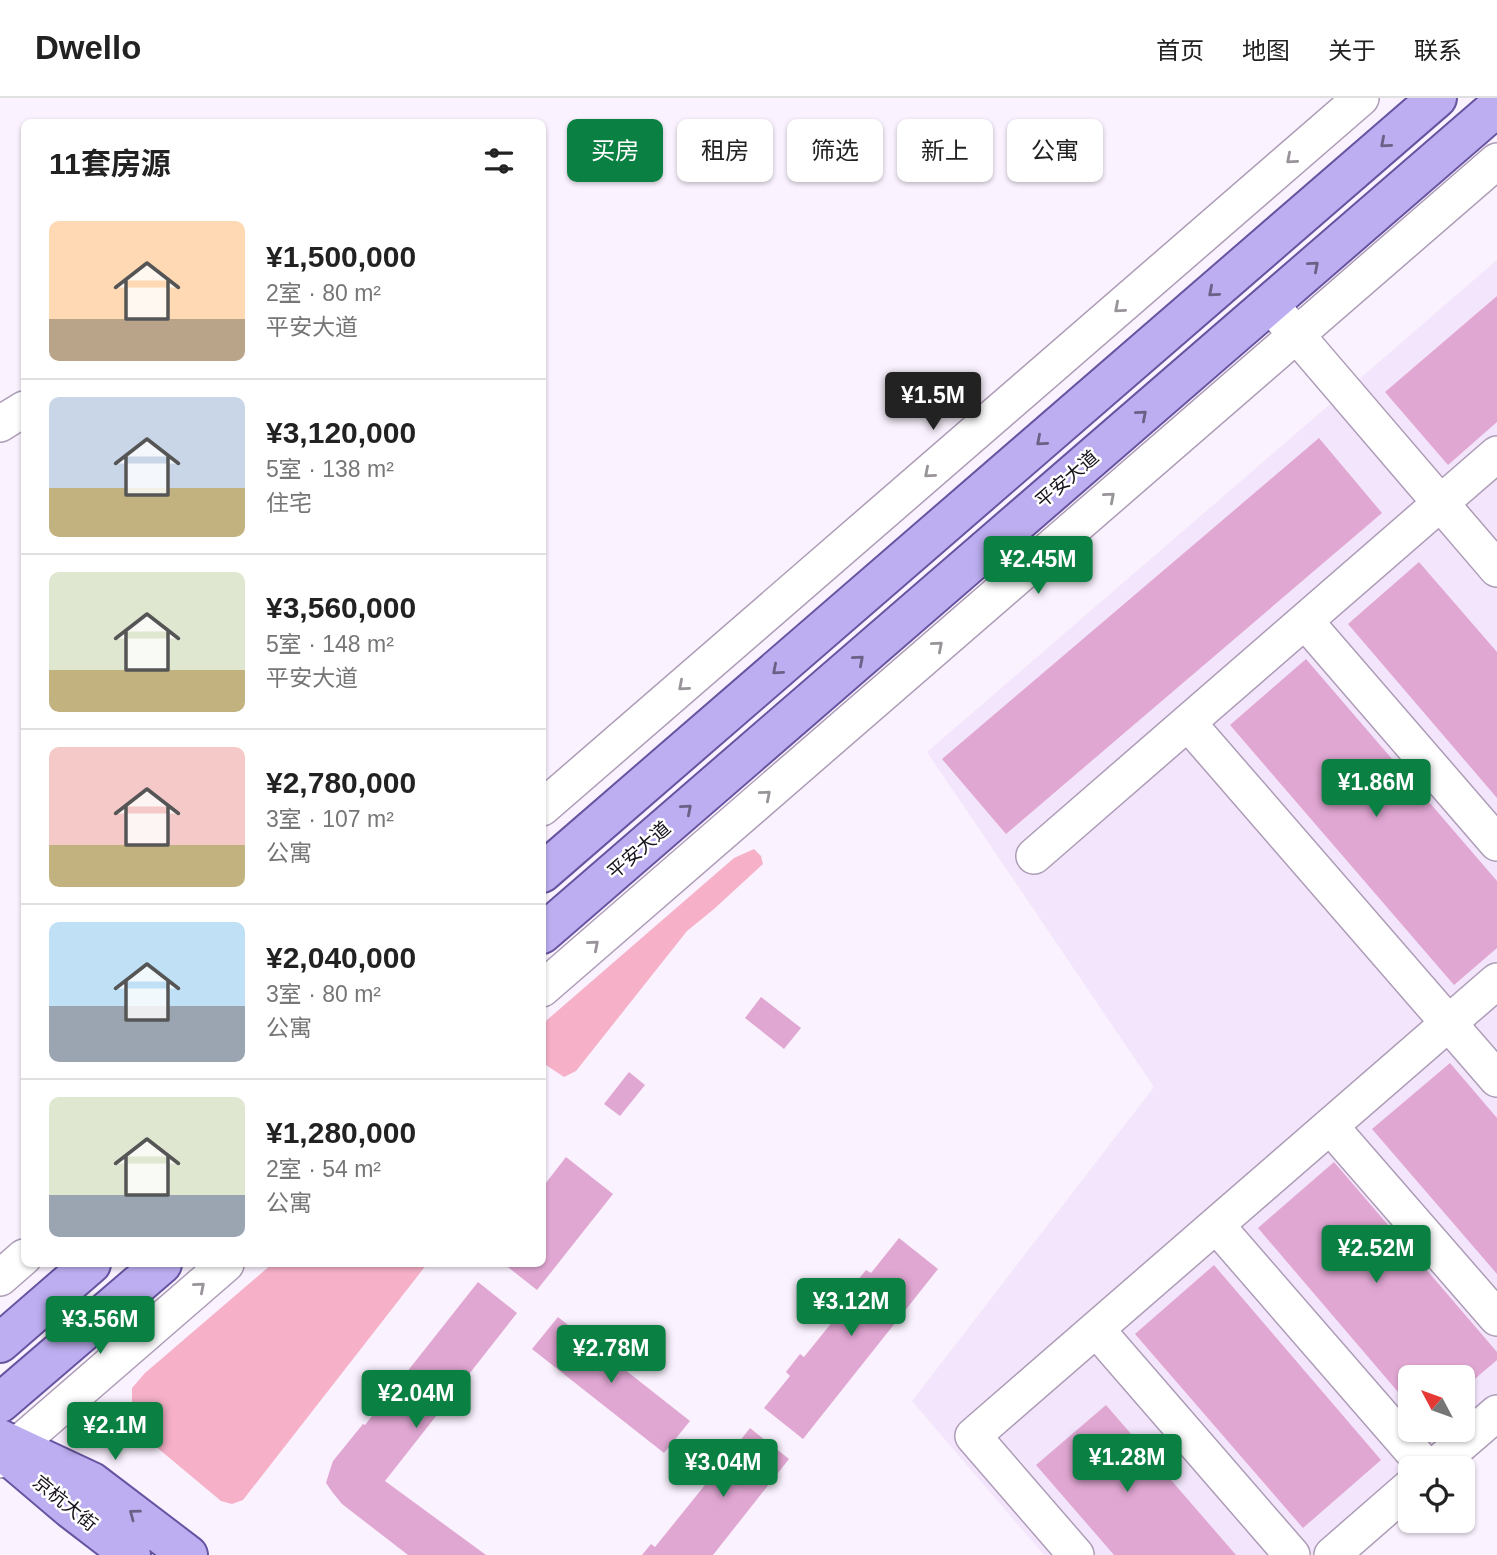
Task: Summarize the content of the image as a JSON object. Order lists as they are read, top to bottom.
{
  "streets": {
    "main road": ["平安大道", "京杭大街"]
  },
  "north": "top left",
  "page": {
    "header": "Dwello",
    "nav": [
      "首页",
      "地图",
      "关于",
      "联系"
    ],
    "chip": [
      "买房",
      "租房",
      "筛选",
      "新上",
      "公寓"
    ],
    "heading": "11套房源",
    "list": [
      {
        "name": "¥1,500,000",
        "note": "2室 · 80 m² · 平安大道"
      },
      {
        "name": "¥3,120,000",
        "note": "5室 · 138 m² · 住宅"
      },
      {
        "name": "¥3,560,000",
        "note": "5室 · 148 m² · 平安大道"
      },
      {
        "name": "¥2,780,000",
        "note": "3室 · 107 m² · 公寓"
      },
      {
        "name": "¥2,040,000",
        "note": "3室 · 80 m² · 公寓"
      },
      {
        "name": "¥1,280,000",
        "note": "2室 · 54 m² · 公寓"
      }
    ],
    "price": [
      "¥1.5M",
      "¥2.45M",
      "¥1.86M",
      "¥2.52M",
      "¥3.12M",
      "¥3.56M",
      "¥2.78M",
      "¥2.04M",
      "¥2.1M",
      "¥1.28M",
      "¥3.04M"
    ]
  }
}
